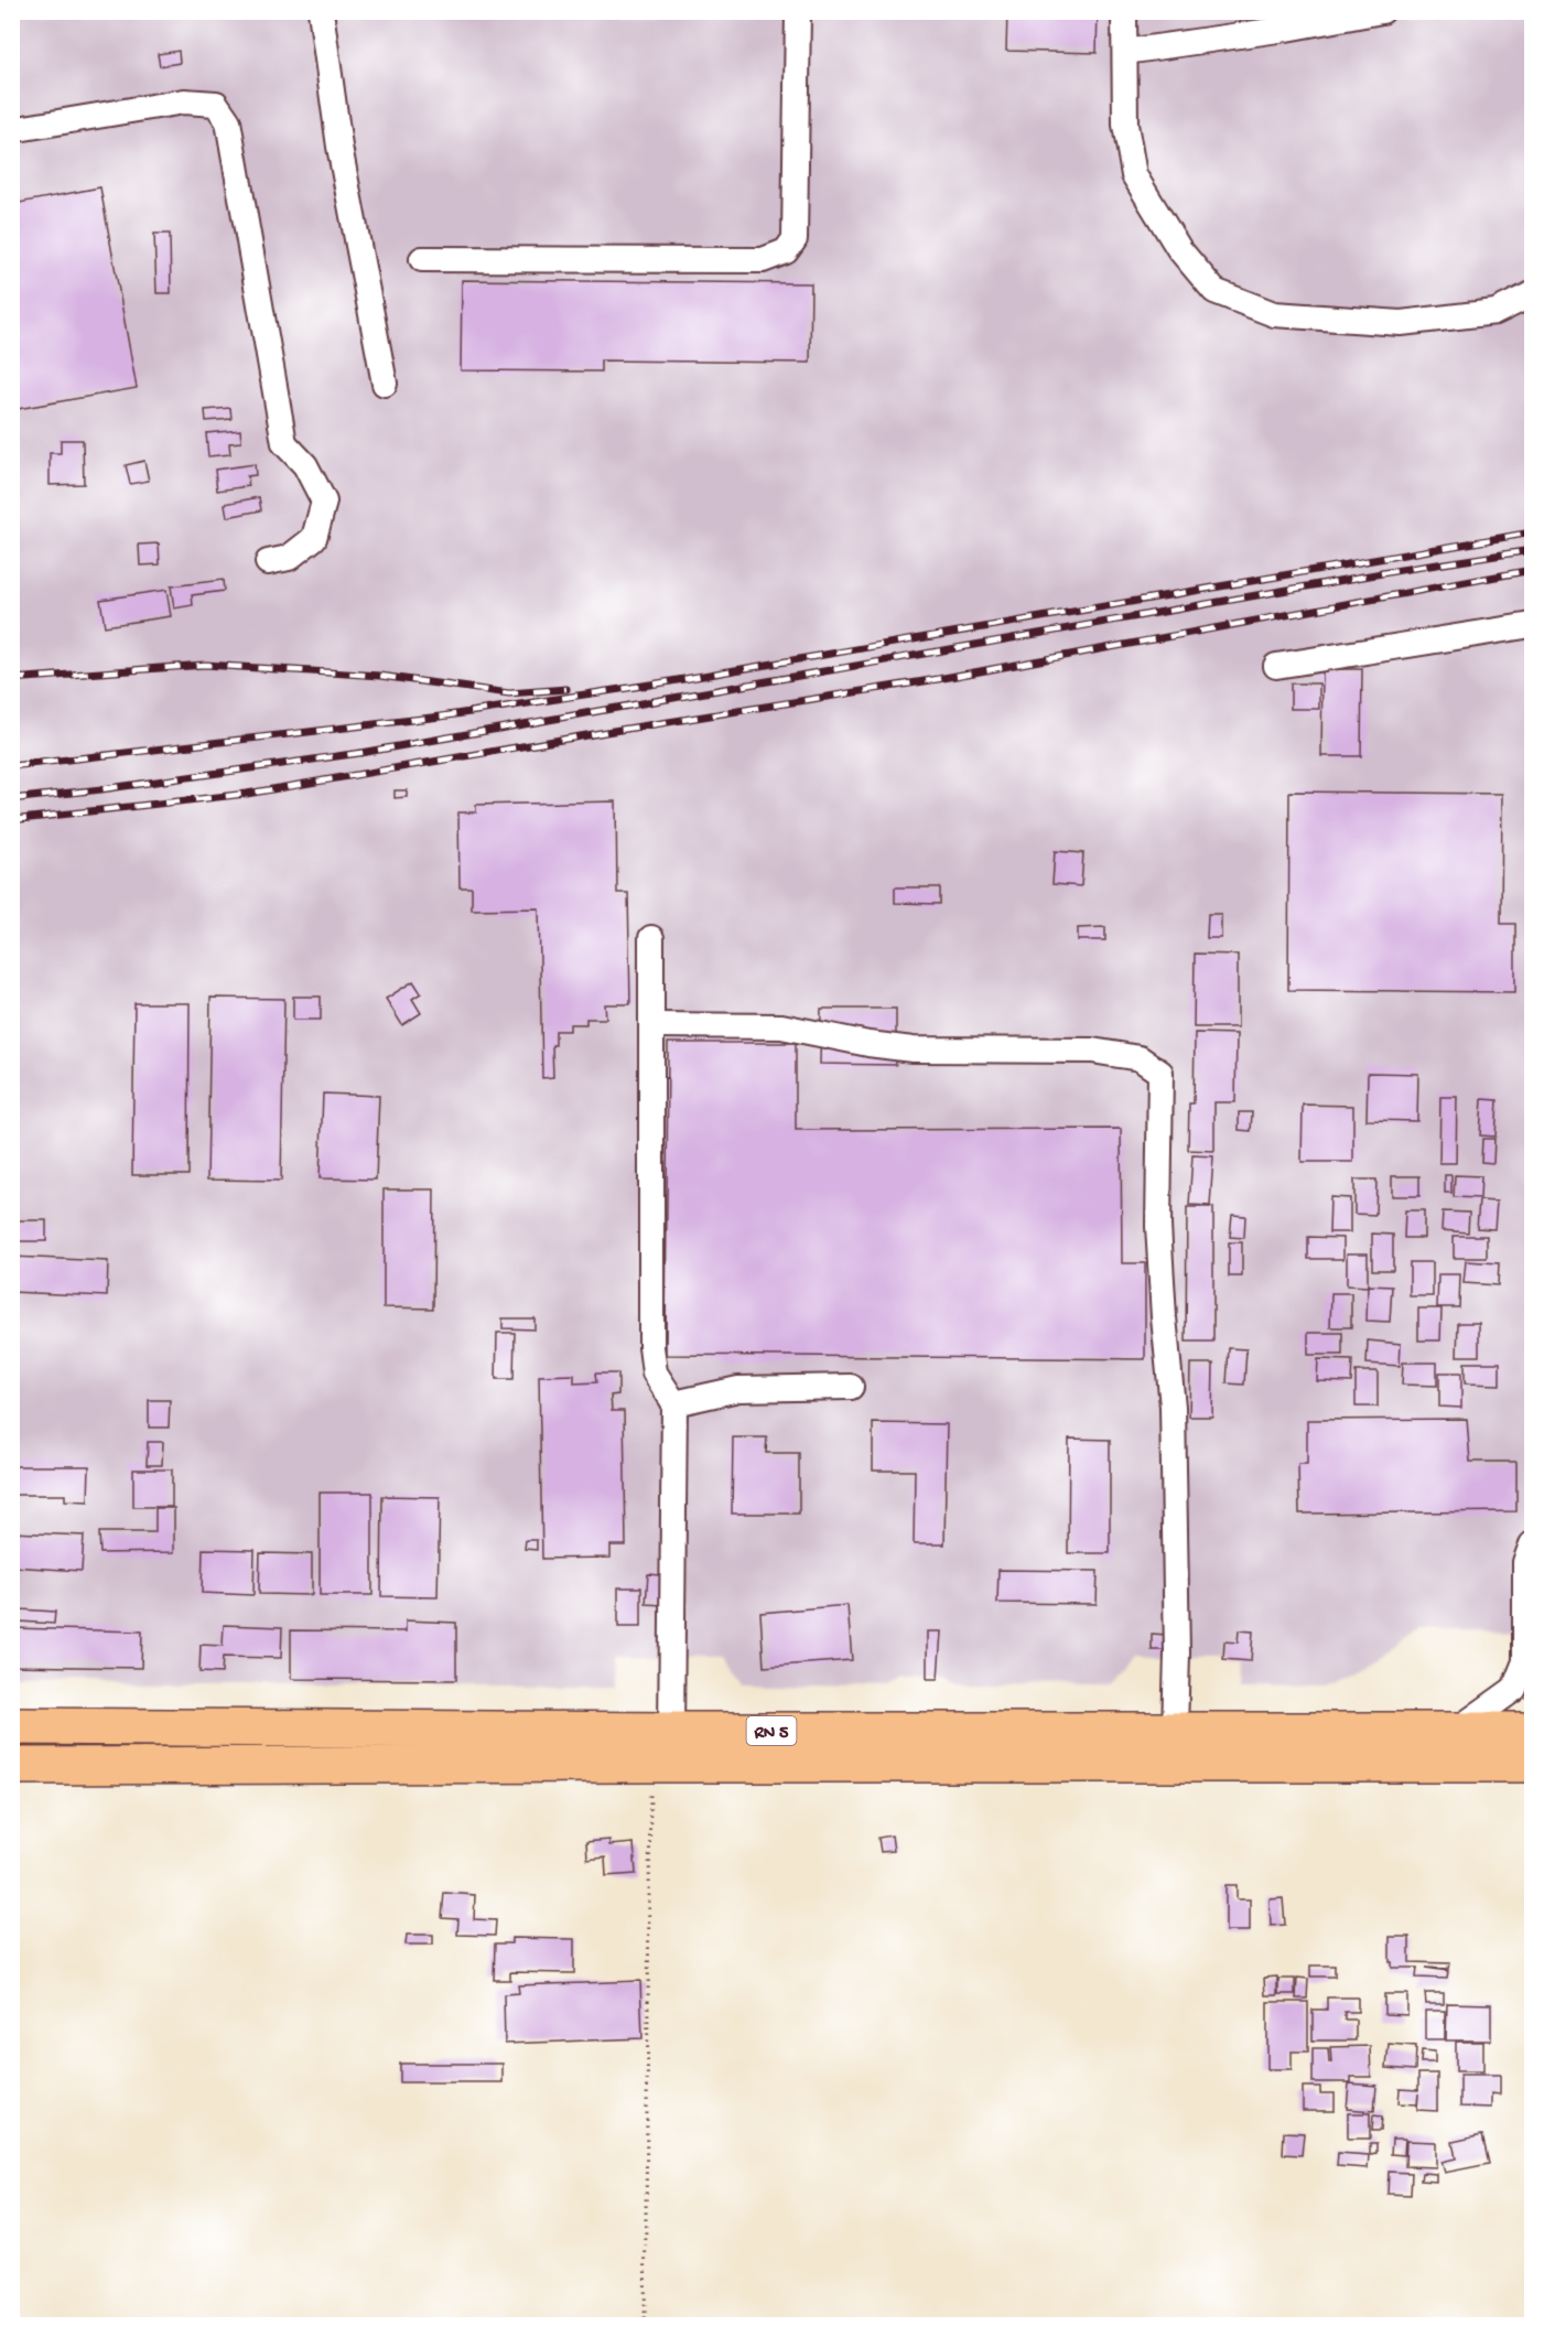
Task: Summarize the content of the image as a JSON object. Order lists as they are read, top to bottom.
{
  "streets": {
    "highway": ["RN 5"]
  }
}
